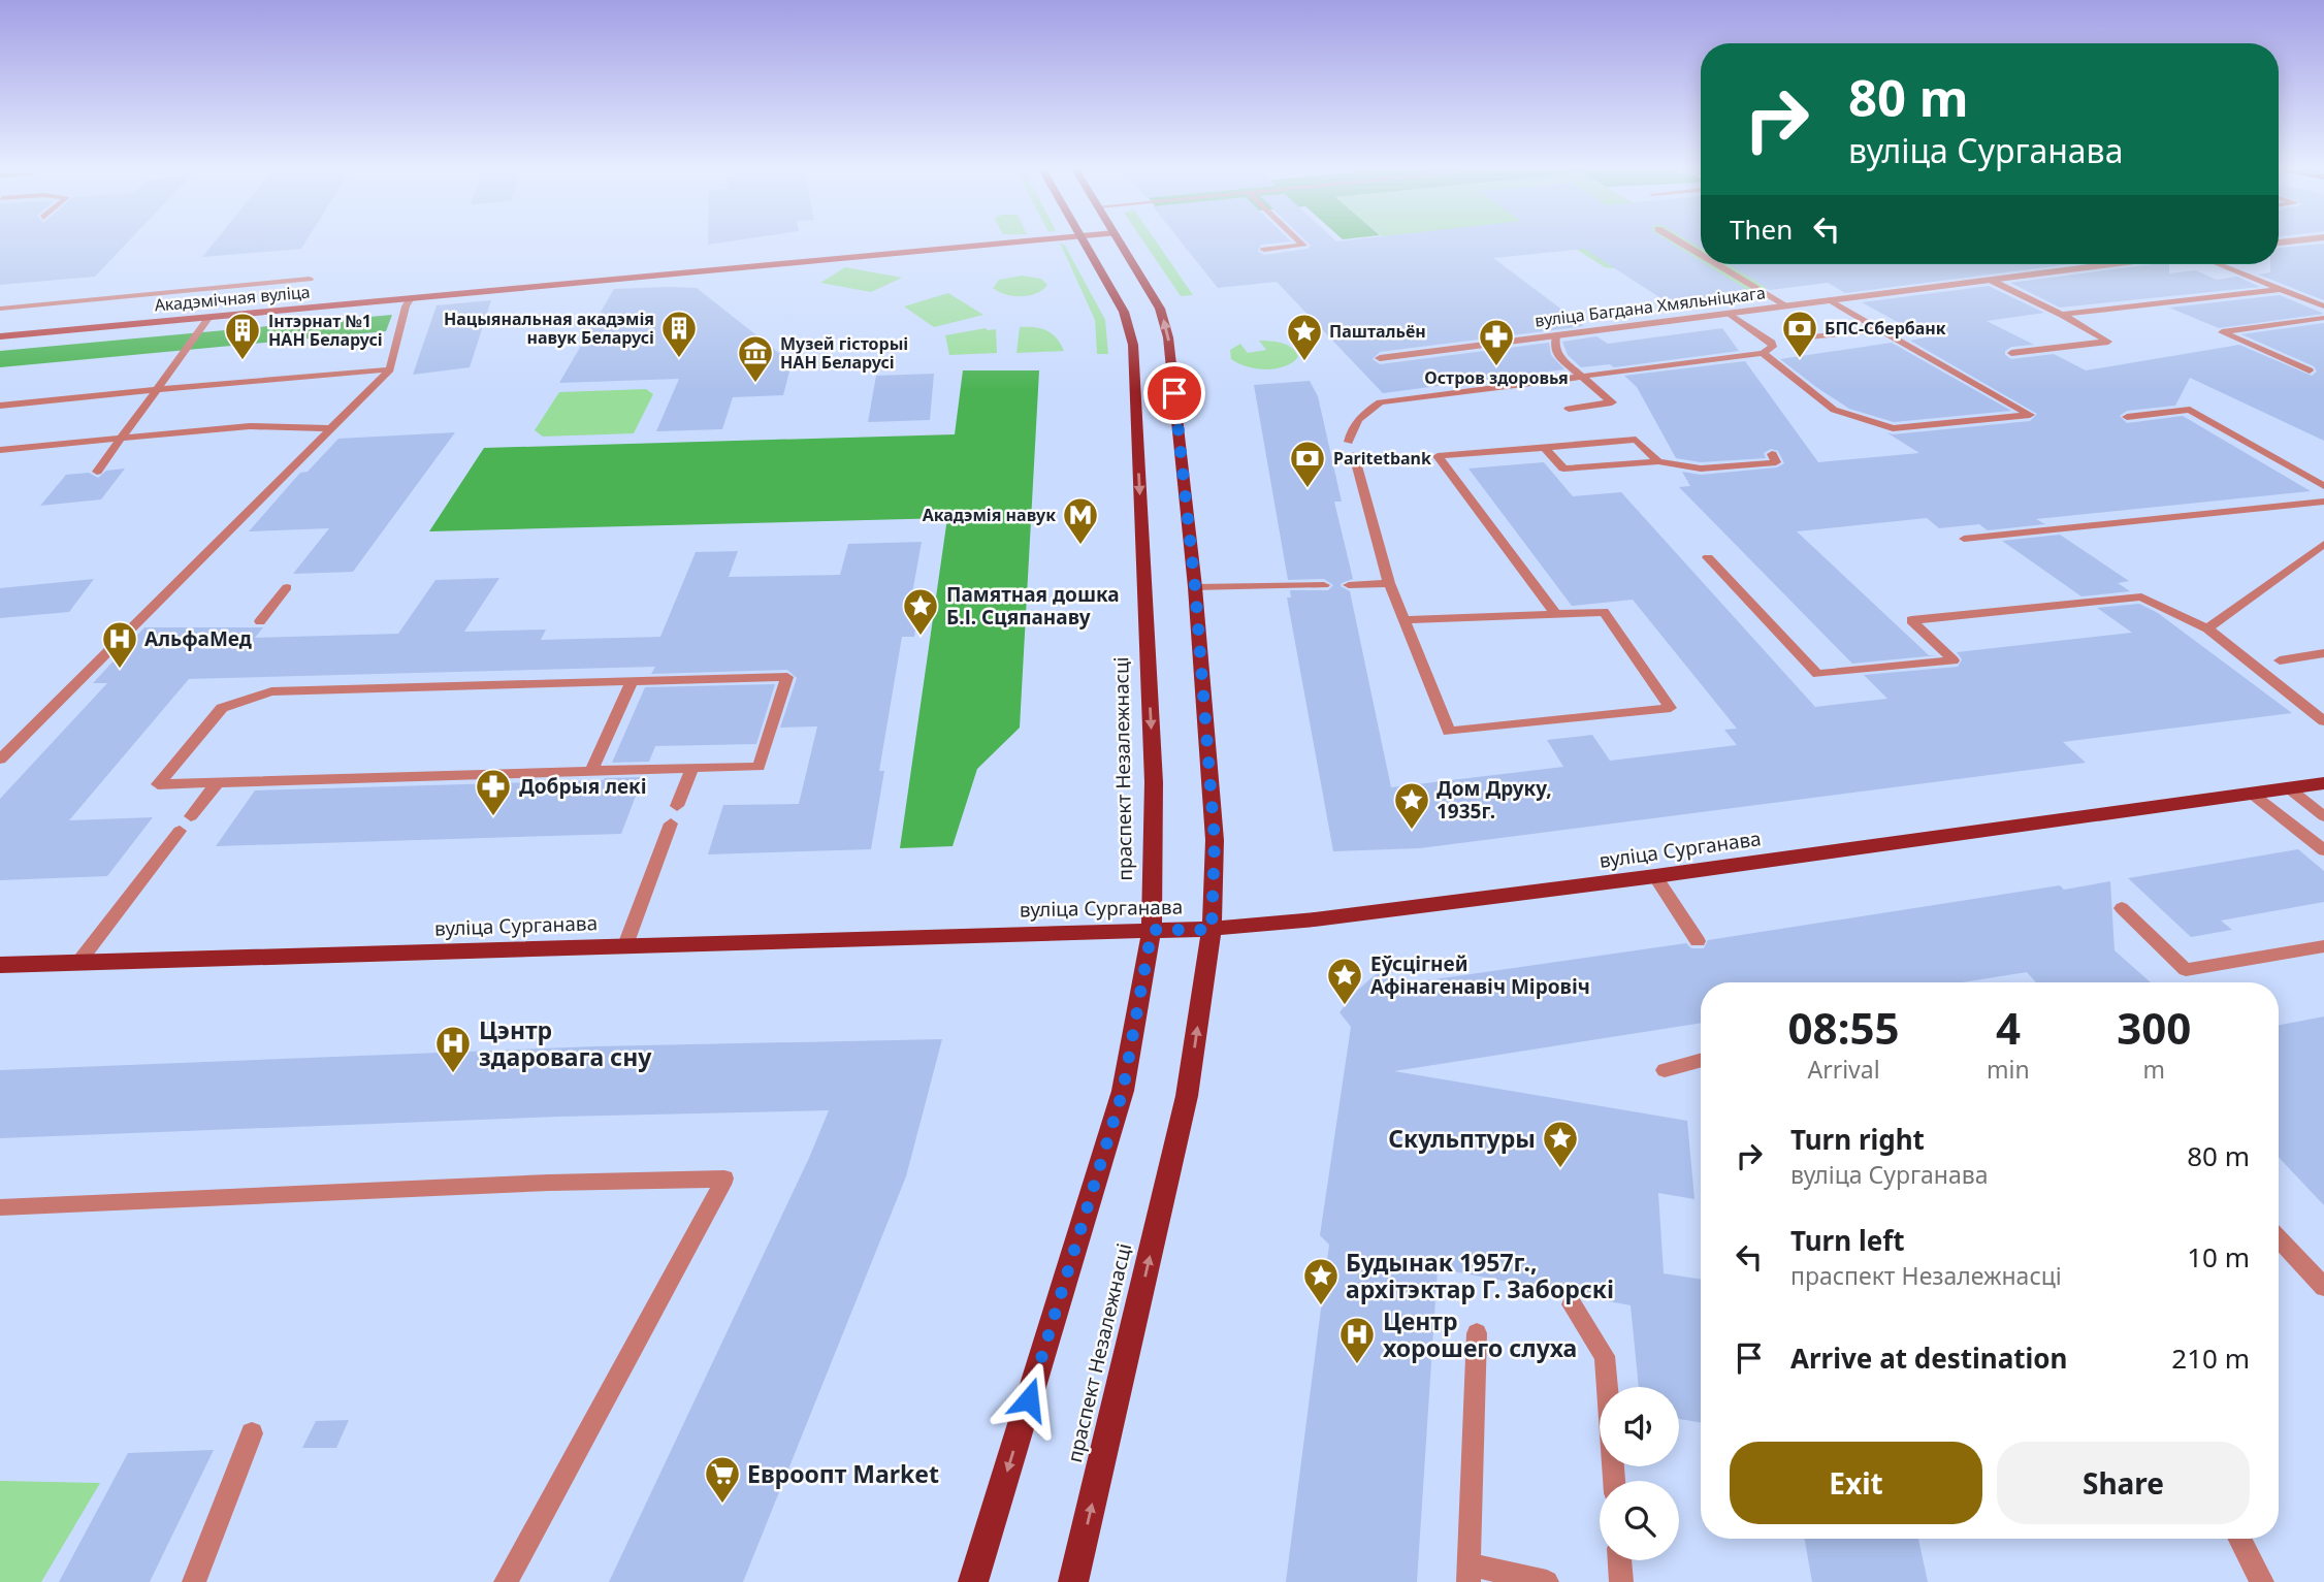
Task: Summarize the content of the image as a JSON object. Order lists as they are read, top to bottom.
{
  "streets": {
    "main road": ["праспект Незалежнасці", "вуліца Сурганава"],
    "street": ["Акадэмічная вуліца", "вуліца Багдана Хмяльніцкага"]
  },
  "crossings": [
    ["праспект Незалежнасці", "вуліца Сурганава"]
  ],
  "places": {
    "building": ["Нацыянальная акадэмія навук Беларусі", "Інтэрнат №1 НАН Беларусі"],
    "bank": ["БПС-Сбербанк", "Paritetbank"],
    "place": [
      "Паштальён",
      "Памятная дошка Б.І. Сцяпанаву",
      "Дом Друку, 1935г.",
      "Еўсцігней Афінагенавіч Міровіч",
      "Скульптуры",
      "Будынак 1957г., архітэктар Г. Заборскі"
    ],
    "pharmacy": ["Остров здоровья", "Добрыя лекі"],
    "museum": ["Музей гісторыі НАН Беларусі"],
    "metro station": ["Акадэмія навук"],
    "hospital": ["АльфаМед", "Цэнтр здаровага сну", "Центр хорошего слуха"],
    "supermarket": ["Евроопт Market"]
  },
  "page": {
    "turn": ["80 m", "вуліца Сурганава"],
    "then": "Then",
    "eta": [
      "08:55",
      "Arrival",
      "4",
      "min",
      "300",
      "m"
    ],
    "list": [
      {
        "name": "Turn right",
        "note": "вуліца Сурганава",
        "value": "80 m"
      },
      {
        "name": "Turn left",
        "note": "праспект Незалежнасці",
        "value": "10 m"
      },
      {
        "name": "Arrive at destination",
        "value": "210 m"
      }
    ],
    "buttons": ["Exit", "Share"]
  }
}
